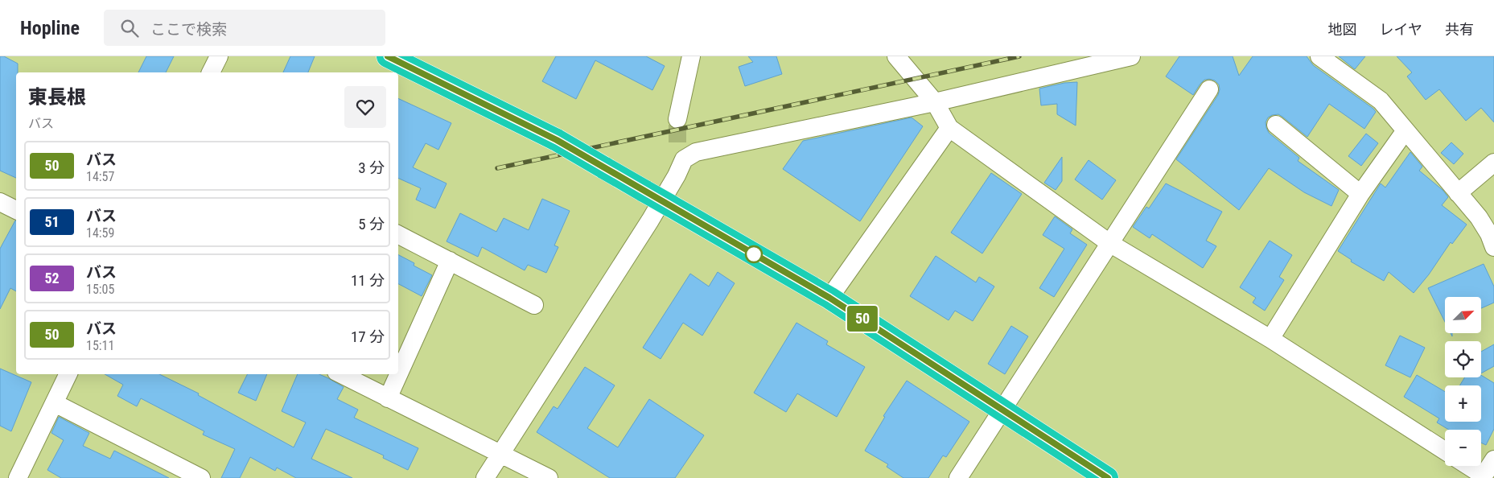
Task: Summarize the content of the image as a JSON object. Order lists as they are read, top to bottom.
{
  "lines": ["bus line 50"],
  "north": "top right",
  "page": {
    "header": "Hopline",
    "search": "ここで検索",
    "nav": ["地図", "レイヤ", "共有"],
    "on_map": "50",
    "heading": ["東長根", "バス"],
    "list": [
      {
        "mark": "50",
        "name": "バス",
        "note": "14:57",
        "value": "3 分"
      },
      {
        "mark": "51",
        "name": "バス",
        "note": "14:59",
        "value": "5 分"
      },
      {
        "mark": "52",
        "name": "バス",
        "note": "15:05",
        "value": "11 分"
      },
      {
        "mark": "50",
        "name": "バス",
        "note": "15:11",
        "value": "17 分"
      }
    ],
    "map_buttons": ["+", "−"]
  }
}
